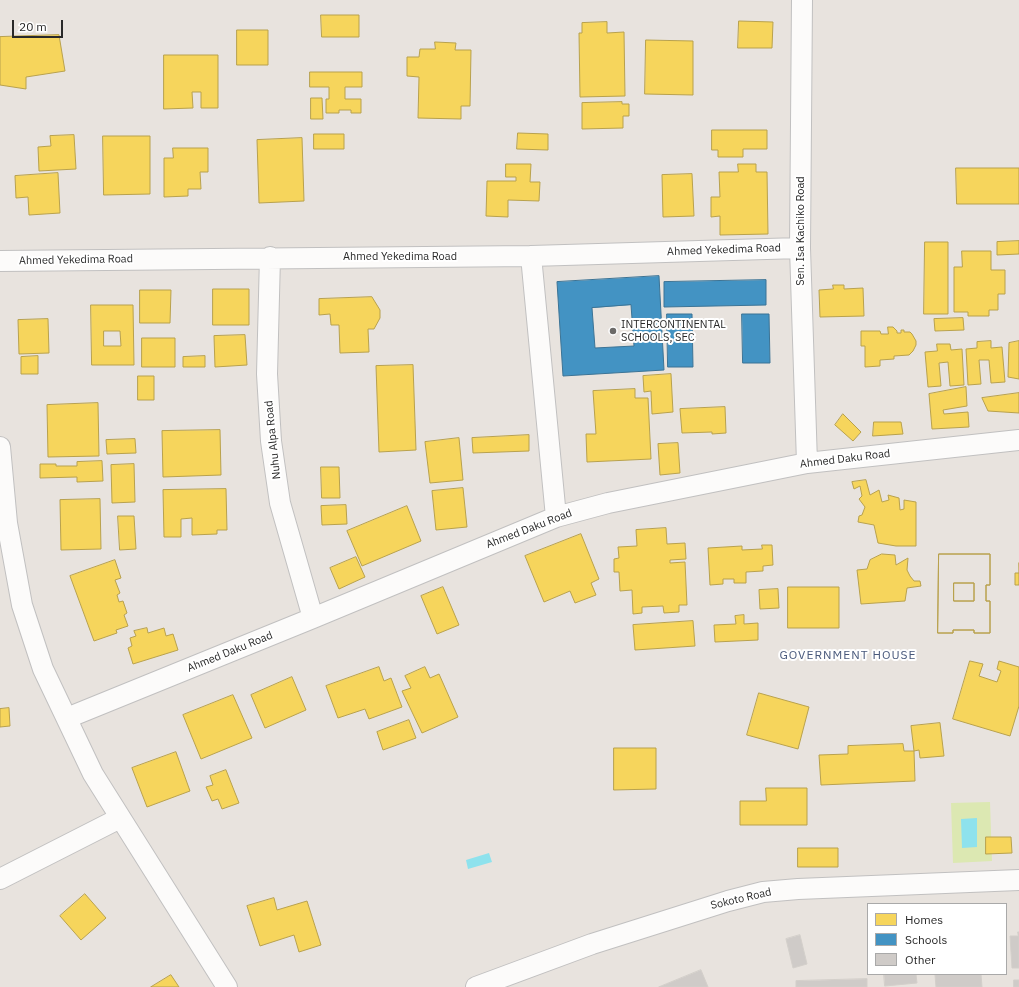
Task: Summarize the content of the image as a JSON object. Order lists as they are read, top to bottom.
{
  "streets": {
    "street": [
      "Sen. Isa Kachiko Road",
      "Ahmed Yekedima Road",
      "Nuhu Alpa Road",
      "Ahmed Daku Road",
      "Sokoto Road"
    ]
  },
  "crossings": [
    ["Sen. Isa Kachiko Road", "Ahmed Yekedima Road"],
    ["Sen. Isa Kachiko Road", "Ahmed Daku Road"],
    ["Ahmed Yekedima Road", "Nuhu Alpa Road"],
    ["Nuhu Alpa Road", "Ahmed Daku Road"]
  ],
  "districts": ["GOVERNMENT HOUSE"],
  "places": ["INTERCONTINENTAL SCHOOLS, SEC"],
  "legend": ["Homes", "Schools", "Other"],
  "scale_bar": "20 m"
}
